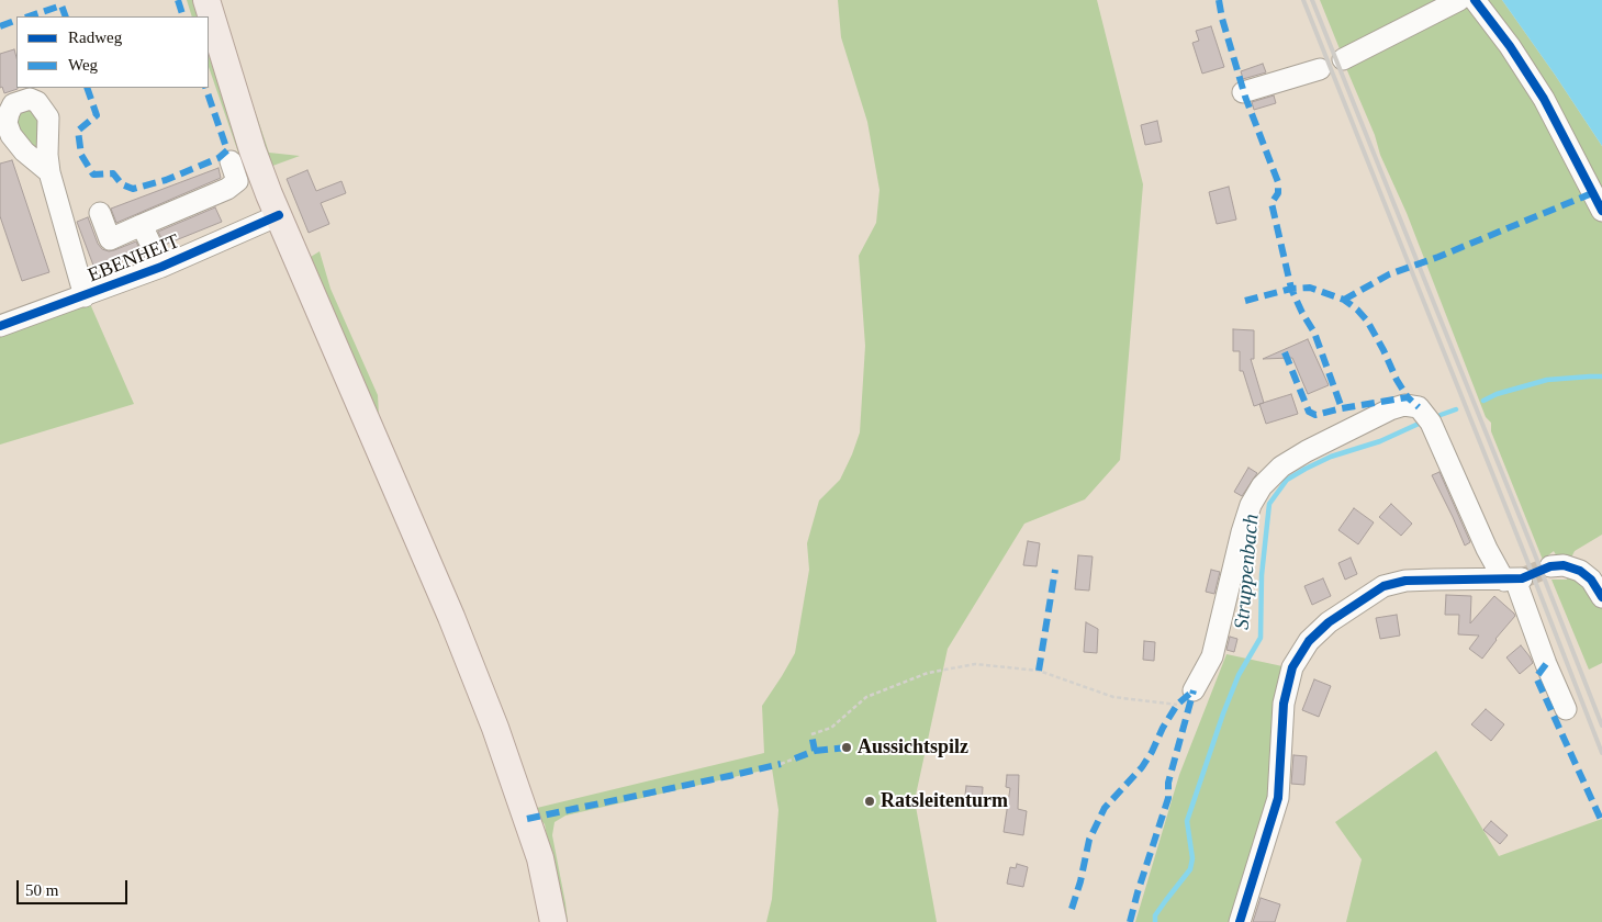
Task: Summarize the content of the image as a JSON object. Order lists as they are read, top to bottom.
{
  "streets": {
    "street": ["EBENHEIT"]
  },
  "water": ["Struppenbach"],
  "places": ["Aussichtspilz", "Ratsleitenturm"],
  "legend": ["Radweg", "Weg"],
  "scale_bar": "50 m"
}
